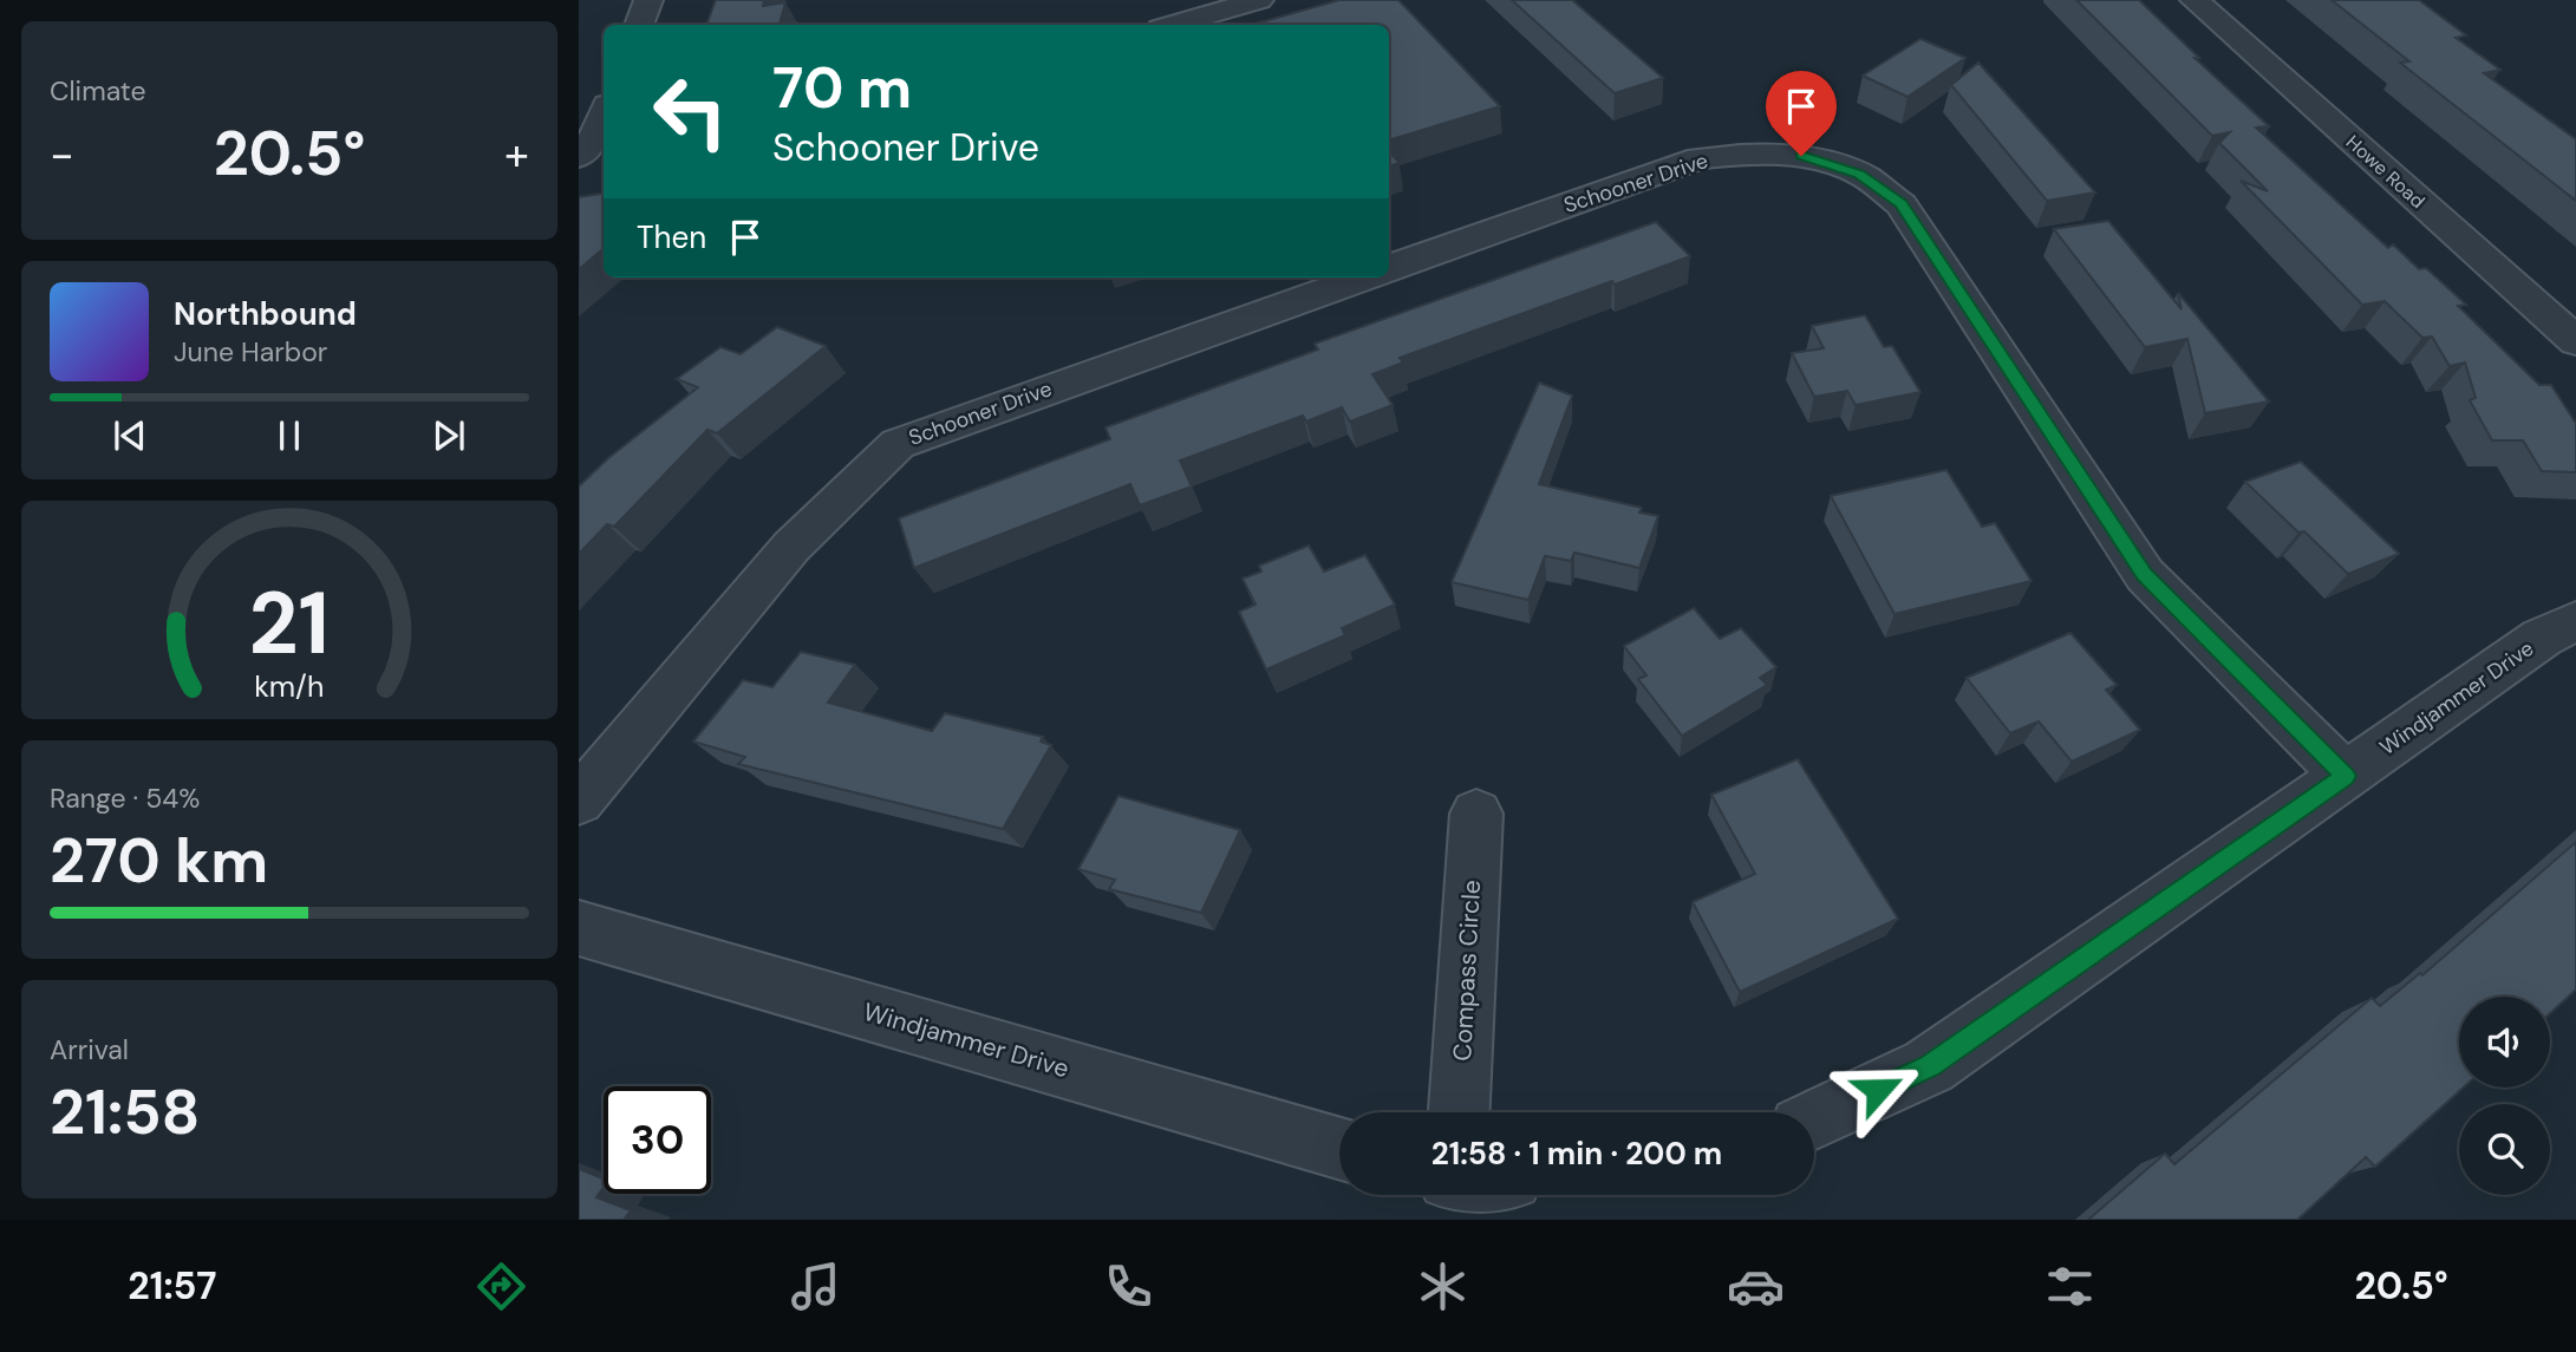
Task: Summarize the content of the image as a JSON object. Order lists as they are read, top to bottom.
{
  "streets": {
    "street": [
      "Howe Road",
      "Schooner Drive",
      "Windjammer Drive",
      "Compass Circle"
    ]
  },
  "crossings": [
    ["Schooner Drive", "Windjammer Drive"]
  ],
  "page": {
    "tile": [
      "Climate",
      ["Range · 54%", "270 km"],
      ["Arrival", "21:58"]
    ],
    "turn": ["70 m", "Schooner Drive"],
    "heat": ["−", "20.5°", "+"],
    "then": "Then",
    "song": ["Northbound", "June Harbor"],
    "limit": "30",
    "trip": "21:58 · 1 min · 200 m",
    "tabs": ["21:57", "20.5°"],
    "gauge": ["21", "km/h"]
  }
}
